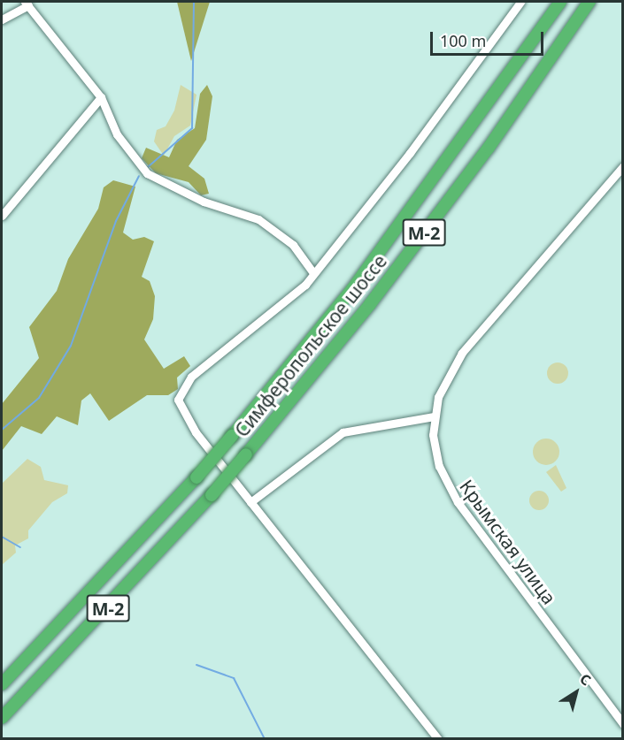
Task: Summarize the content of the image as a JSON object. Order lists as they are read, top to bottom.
{
  "streets": {
    "highway": ["М-2", "Симферопольское шоссе"],
    "street": ["Крымская улица"]
  },
  "scale_bar": "100 m",
  "north": "top right"
}
